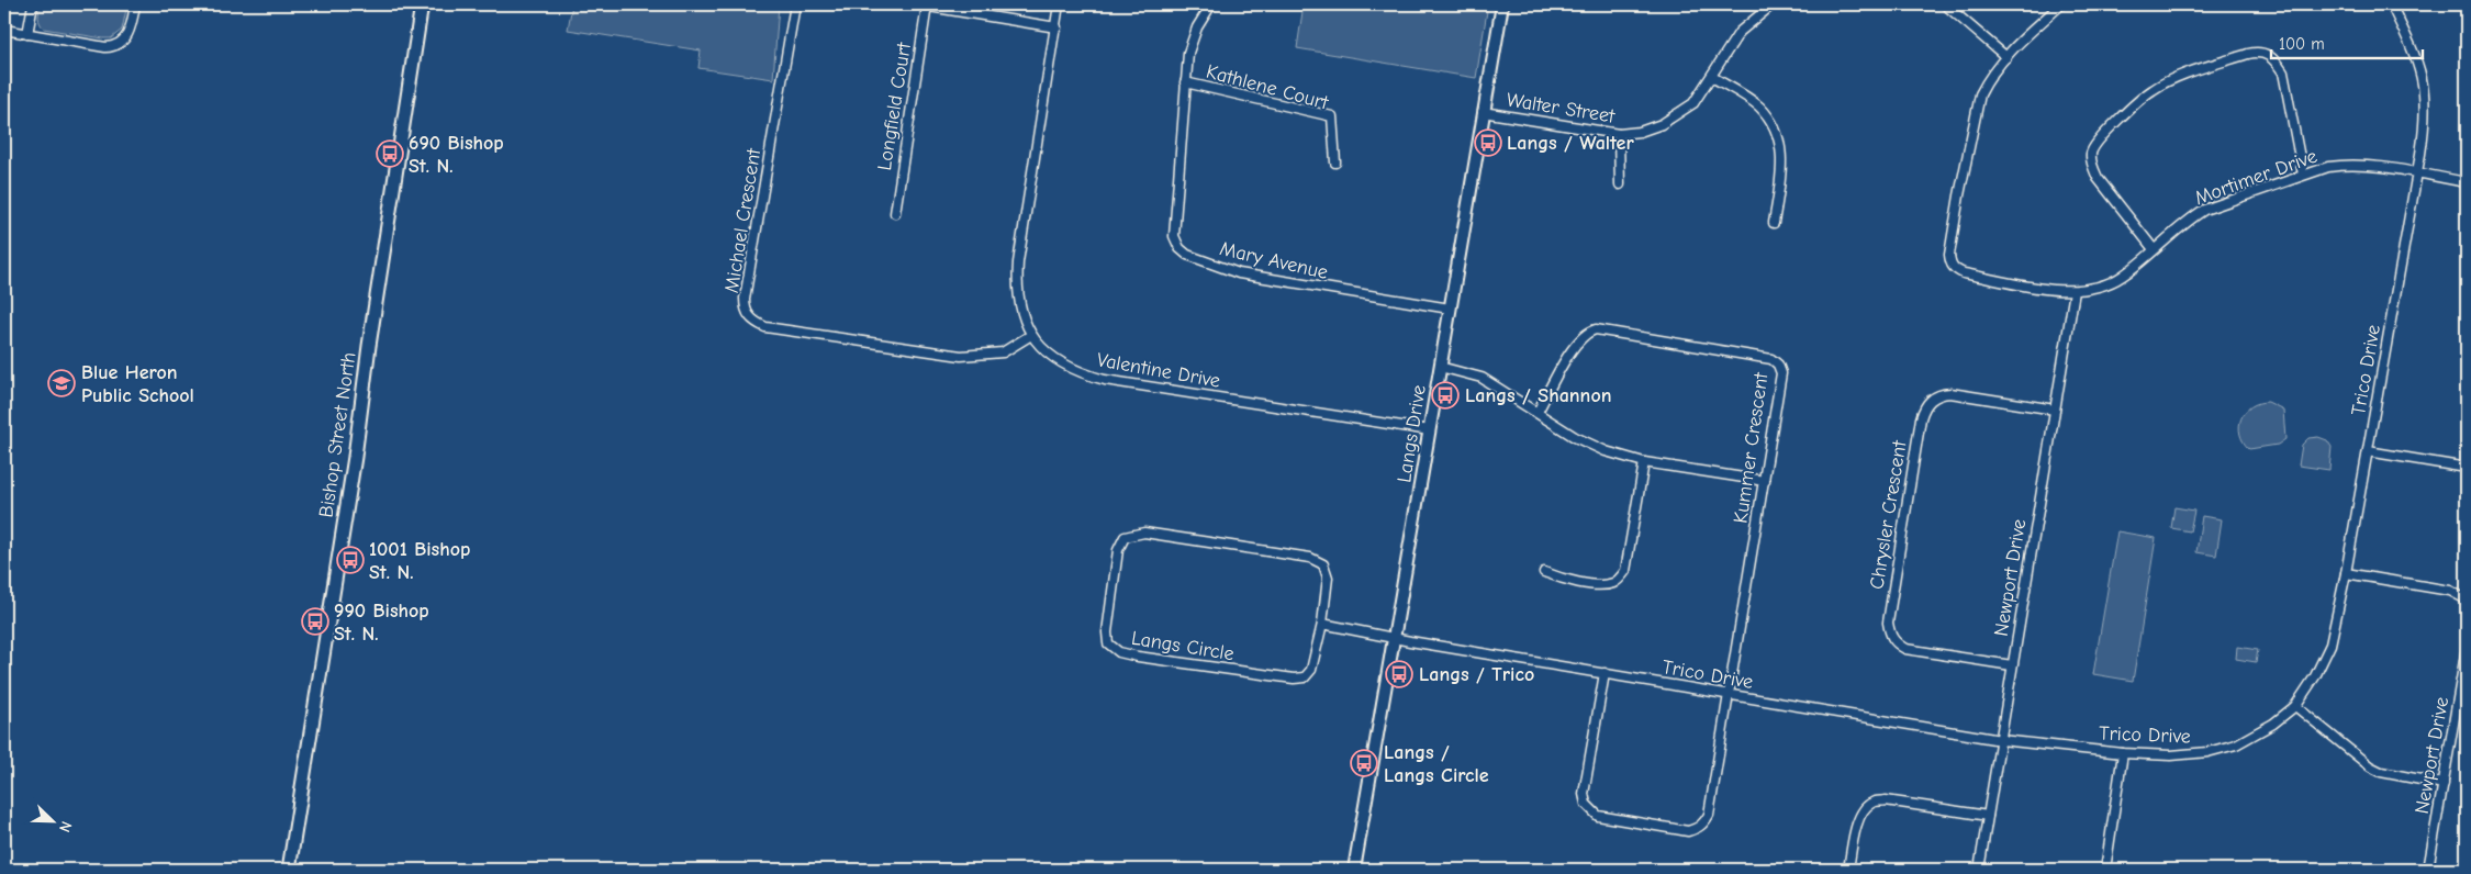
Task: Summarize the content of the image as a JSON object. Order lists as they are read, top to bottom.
{
  "streets": {
    "main road": ["Bishop Street North"],
    "street": [
      "Kathlene Court",
      "Longfield Court",
      "Walter Street",
      "Mortimer Drive",
      "Michael Crescent",
      "Mary Avenue",
      "Valentine Drive",
      "Trico Drive",
      "Langs Drive",
      "Kummer Crescent",
      "Chrysler Crescent",
      "Newport Drive",
      "Langs Circle"
    ]
  },
  "crossings": [
    ["Kathlene Court", "Mary Avenue"],
    ["Walter Street", "Langs Drive"],
    ["Mortimer Drive", "Trico Drive"],
    ["Mortimer Drive", "Newport Drive"],
    ["Michael Crescent", "Valentine Drive"],
    ["Mary Avenue", "Langs Drive"],
    ["Valentine Drive", "Langs Drive"],
    ["Trico Drive", "Langs Drive"],
    ["Trico Drive", "Kummer Crescent"],
    ["Trico Drive", "Newport Drive"],
    ["Chrysler Crescent", "Newport Drive"]
  ],
  "places": {
    "bus stop": [
      "Langs / Walter",
      "690 Bishop St. N.",
      "Langs / Shannon",
      "1001 Bishop St. N.",
      "990 Bishop St. N.",
      "Langs / Trico",
      "Langs / Langs Circle"
    ],
    "school or university": ["Blue Heron Public School"]
  },
  "scale_bar": "100 m",
  "north": "bottom right"
}
